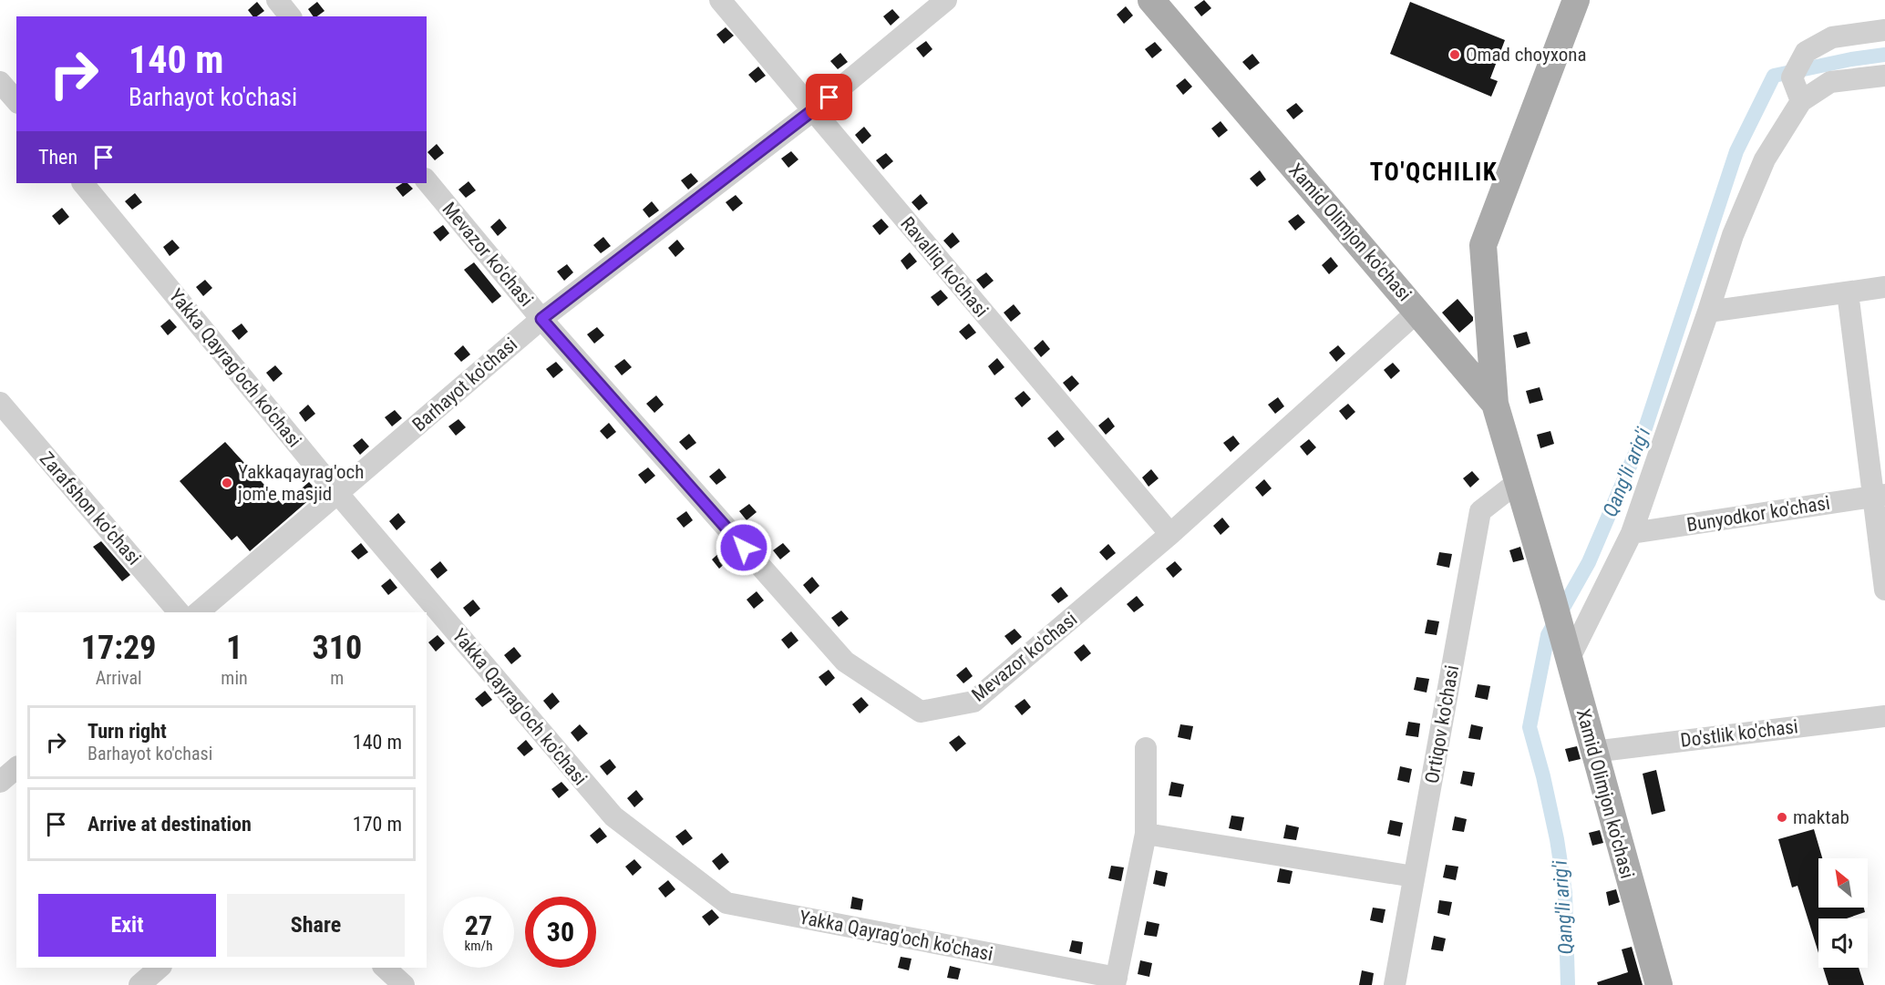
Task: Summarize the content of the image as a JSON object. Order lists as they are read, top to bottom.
{
  "streets": {
    "main road": ["Xamid Olimjon ko'chasi"],
    "street": [
      "Mevazor ko'chasi",
      "Ravalliq ko'chasi",
      "Yakka Qayrag'och ko'chasi",
      "Barhayot ko'chasi",
      "Zarafshon ko’chasi",
      "Bunyodkor ko'chasi",
      "Ortiqov ko'chasi",
      "Do'stlik ko'chasi"
    ]
  },
  "crossings": [
    ["Xamid Olimjon ko'chasi", "Mevazor ko'chasi"],
    ["Xamid Olimjon ko'chasi", "Ortiqov ko'chasi"],
    ["Xamid Olimjon ko'chasi", "Do'stlik ko'chasi"],
    ["Mevazor ko'chasi", "Ravalliq ko'chasi"],
    ["Mevazor ko'chasi", "Barhayot ko'chasi"],
    ["Ravalliq ko'chasi", "Barhayot ko'chasi"],
    ["Yakka Qayrag'och ko'chasi", "Barhayot ko'chasi"]
  ],
  "districts": ["TO'QCHILIK"],
  "water": ["Qang'li arig'i"],
  "places": ["Omad choyxona", "Yakkaqayrag'och jom'e masjid", "maktab"],
  "north": "top left",
  "page": {
    "turn": ["140 m", "Barhayot ko'chasi"],
    "then": "Then",
    "eta": [
      "17:29",
      "Arrival",
      "1",
      "min",
      "310",
      "m"
    ],
    "list": [
      {
        "name": "Turn right",
        "note": "Barhayot ko'chasi",
        "value": "140 m"
      },
      {
        "name": "Arrive at destination",
        "value": "170 m"
      }
    ],
    "buttons": ["Exit", "Share"],
    "speed": "27 km/h",
    "limit": "30"
  }
}
